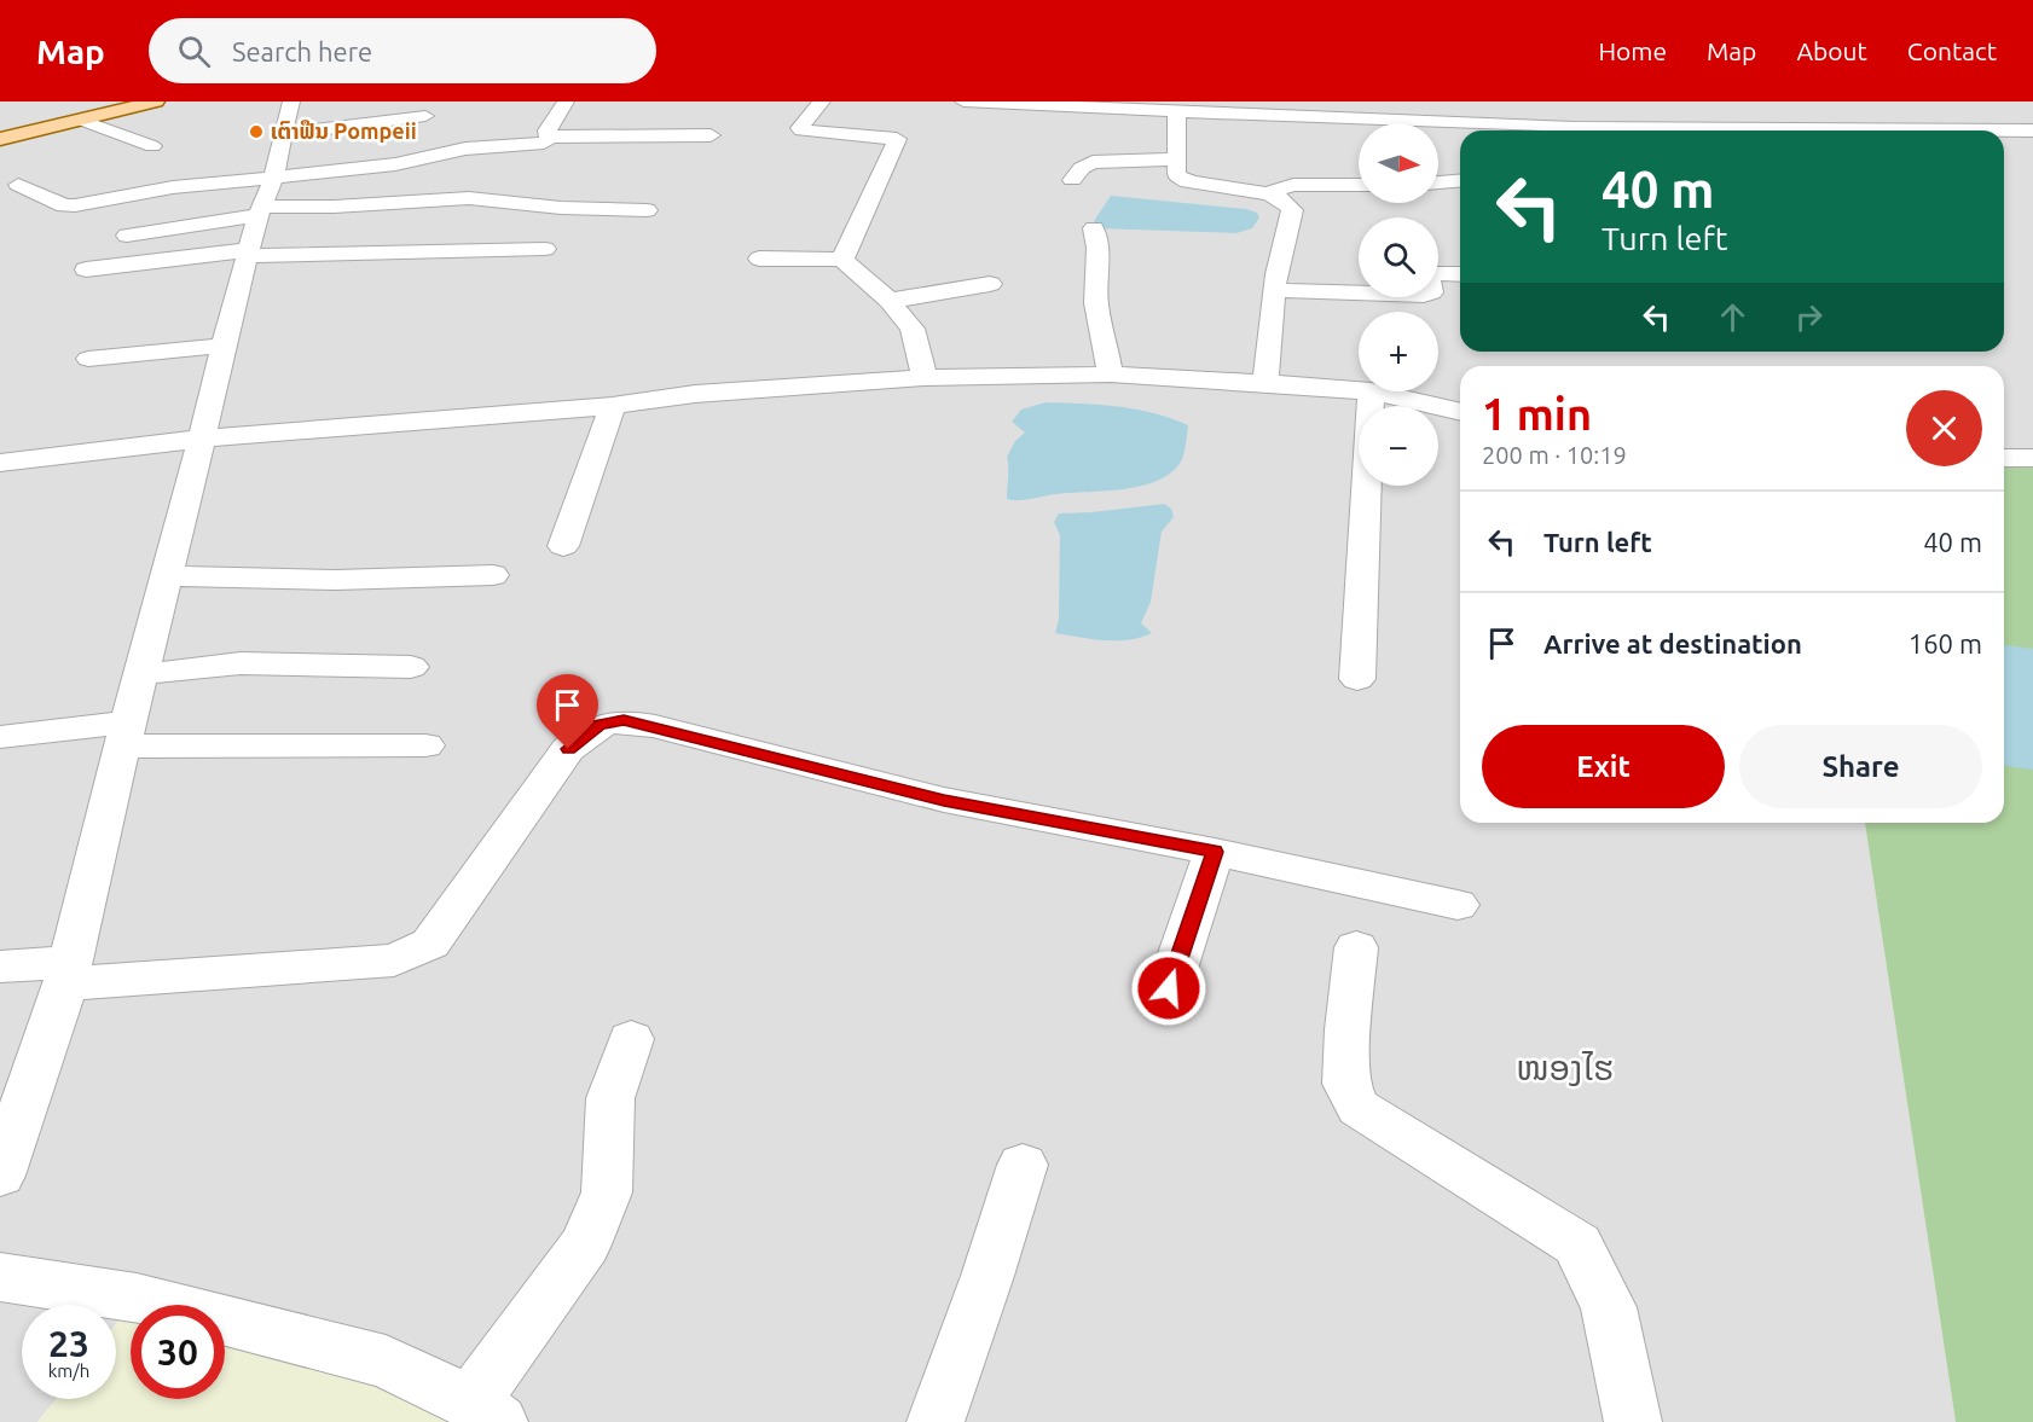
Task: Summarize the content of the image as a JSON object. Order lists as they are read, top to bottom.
{
  "districts": ["ໜອງໄຮ"],
  "places": ["ເຕົາຟືນ Pompeii"],
  "north": "right",
  "page": {
    "header": "Map",
    "search": "Search here",
    "nav": [
      "Home",
      "Map",
      "About",
      "Contact"
    ],
    "map_buttons": ["+", "−"],
    "turn": ["40 m", "Turn left"],
    "heading": ["1 min", "200 m · 10:19"],
    "list": [
      {
        "name": "Turn left",
        "value": "40 m"
      },
      {
        "name": "Arrive at destination",
        "value": "160 m"
      }
    ],
    "buttons": ["Exit", "Share"],
    "speed": "23 km/h",
    "limit": "30"
  }
}
